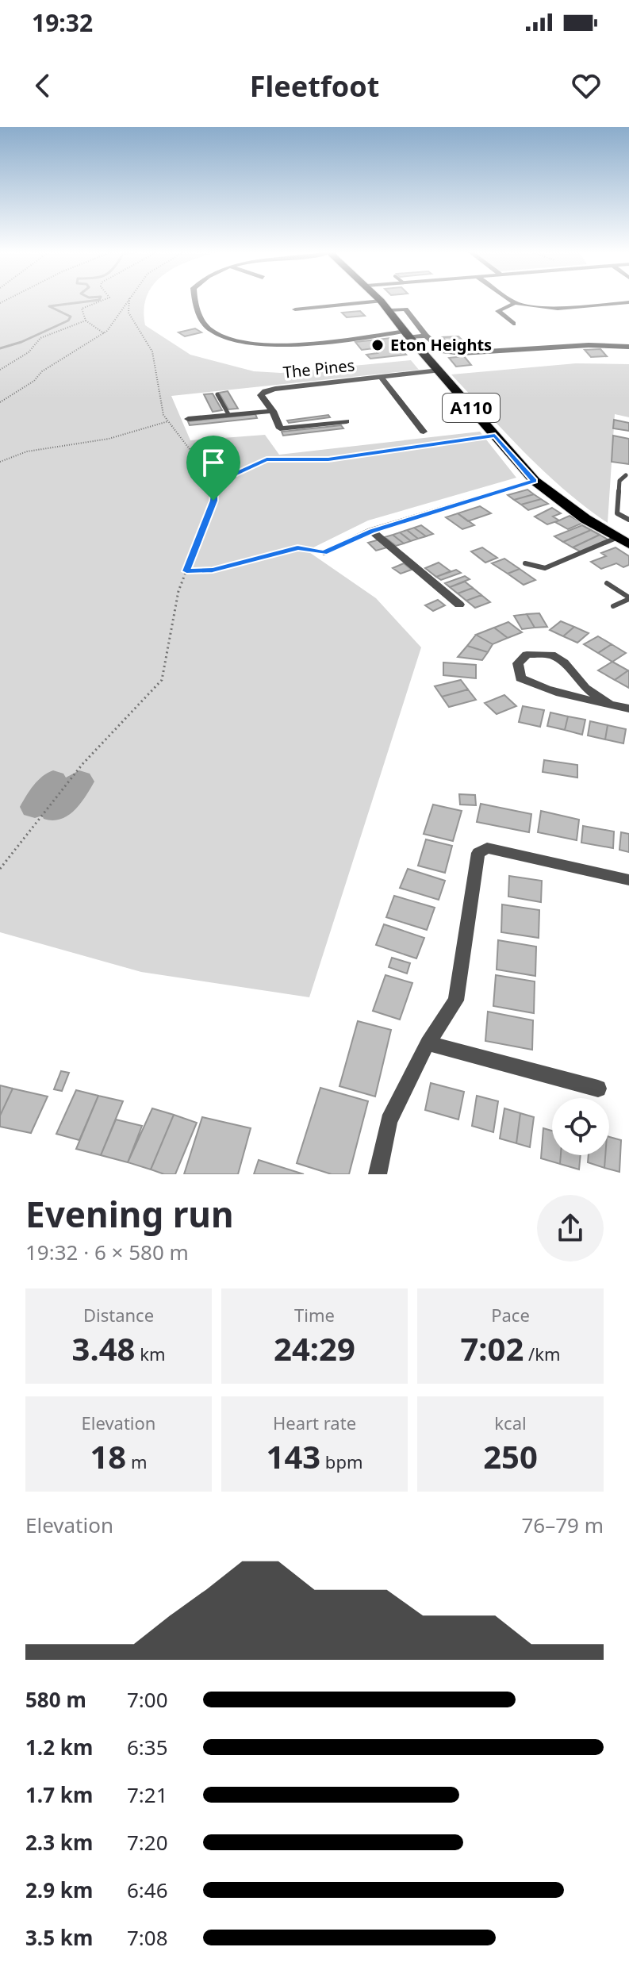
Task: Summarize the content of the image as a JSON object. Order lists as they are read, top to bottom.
{
  "streets": {
    "main road": ["A110"],
    "street": ["The Pines"]
  },
  "crossings": [
    ["The Pines", "A110"]
  ],
  "places": ["Eton Heights"],
  "page": {
    "status": "19:32",
    "header": "Fleetfoot",
    "heading": ["Evening run", "19:32 · 6 × 580 m"],
    "stats": [
      ["Distance", "3.48 km"],
      ["Time", "24:29"],
      ["Pace", "7:02 /km"],
      ["Elevation", "18 m"],
      ["Heart rate", "143 bpm"],
      ["kcal", "250"]
    ],
    "chart": ["Elevation", "76–79 m"],
    "list": [
      {
        "name": "580 m",
        "note": "7:00"
      },
      {
        "name": "1.2 km",
        "note": "6:35"
      },
      {
        "name": "1.7 km",
        "note": "7:21"
      },
      {
        "name": "2.3 km",
        "note": "7:20"
      },
      {
        "name": "2.9 km",
        "note": "6:46"
      },
      {
        "name": "3.5 km",
        "note": "7:08"
      }
    ]
  }
}
